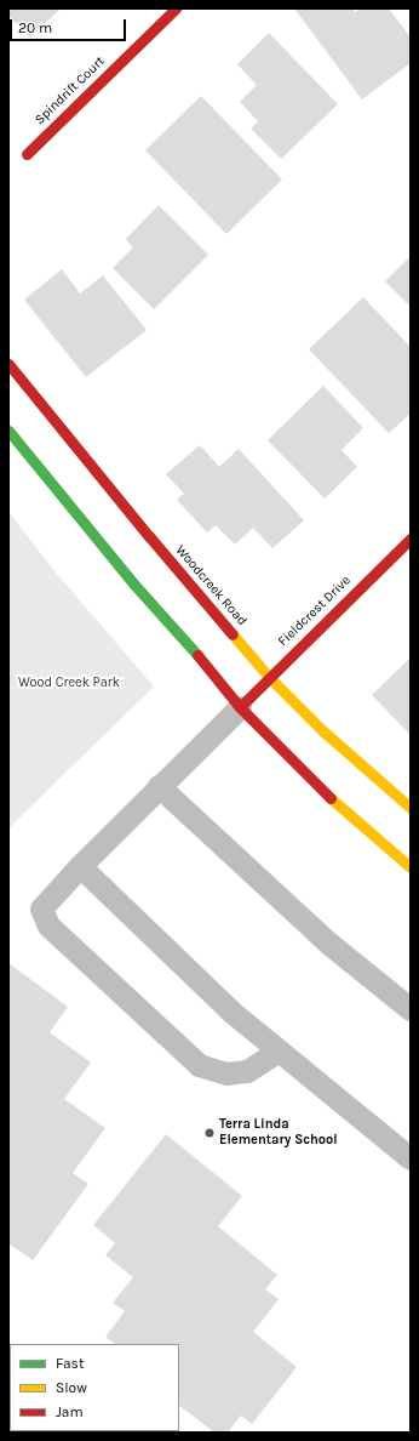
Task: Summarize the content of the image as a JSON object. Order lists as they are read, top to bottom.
{
  "streets": {
    "main road": ["Spindrift Court", "Woodcreek Road", "Fieldcrest Drive"]
  },
  "crossings": [
    ["Woodcreek Road", "Fieldcrest Drive"]
  ],
  "parks": ["Wood Creek Park"],
  "places": ["Terra Linda Elementary School"],
  "legend": ["Fast", "Slow", "Jam"],
  "scale_bar": "20 m"
}
